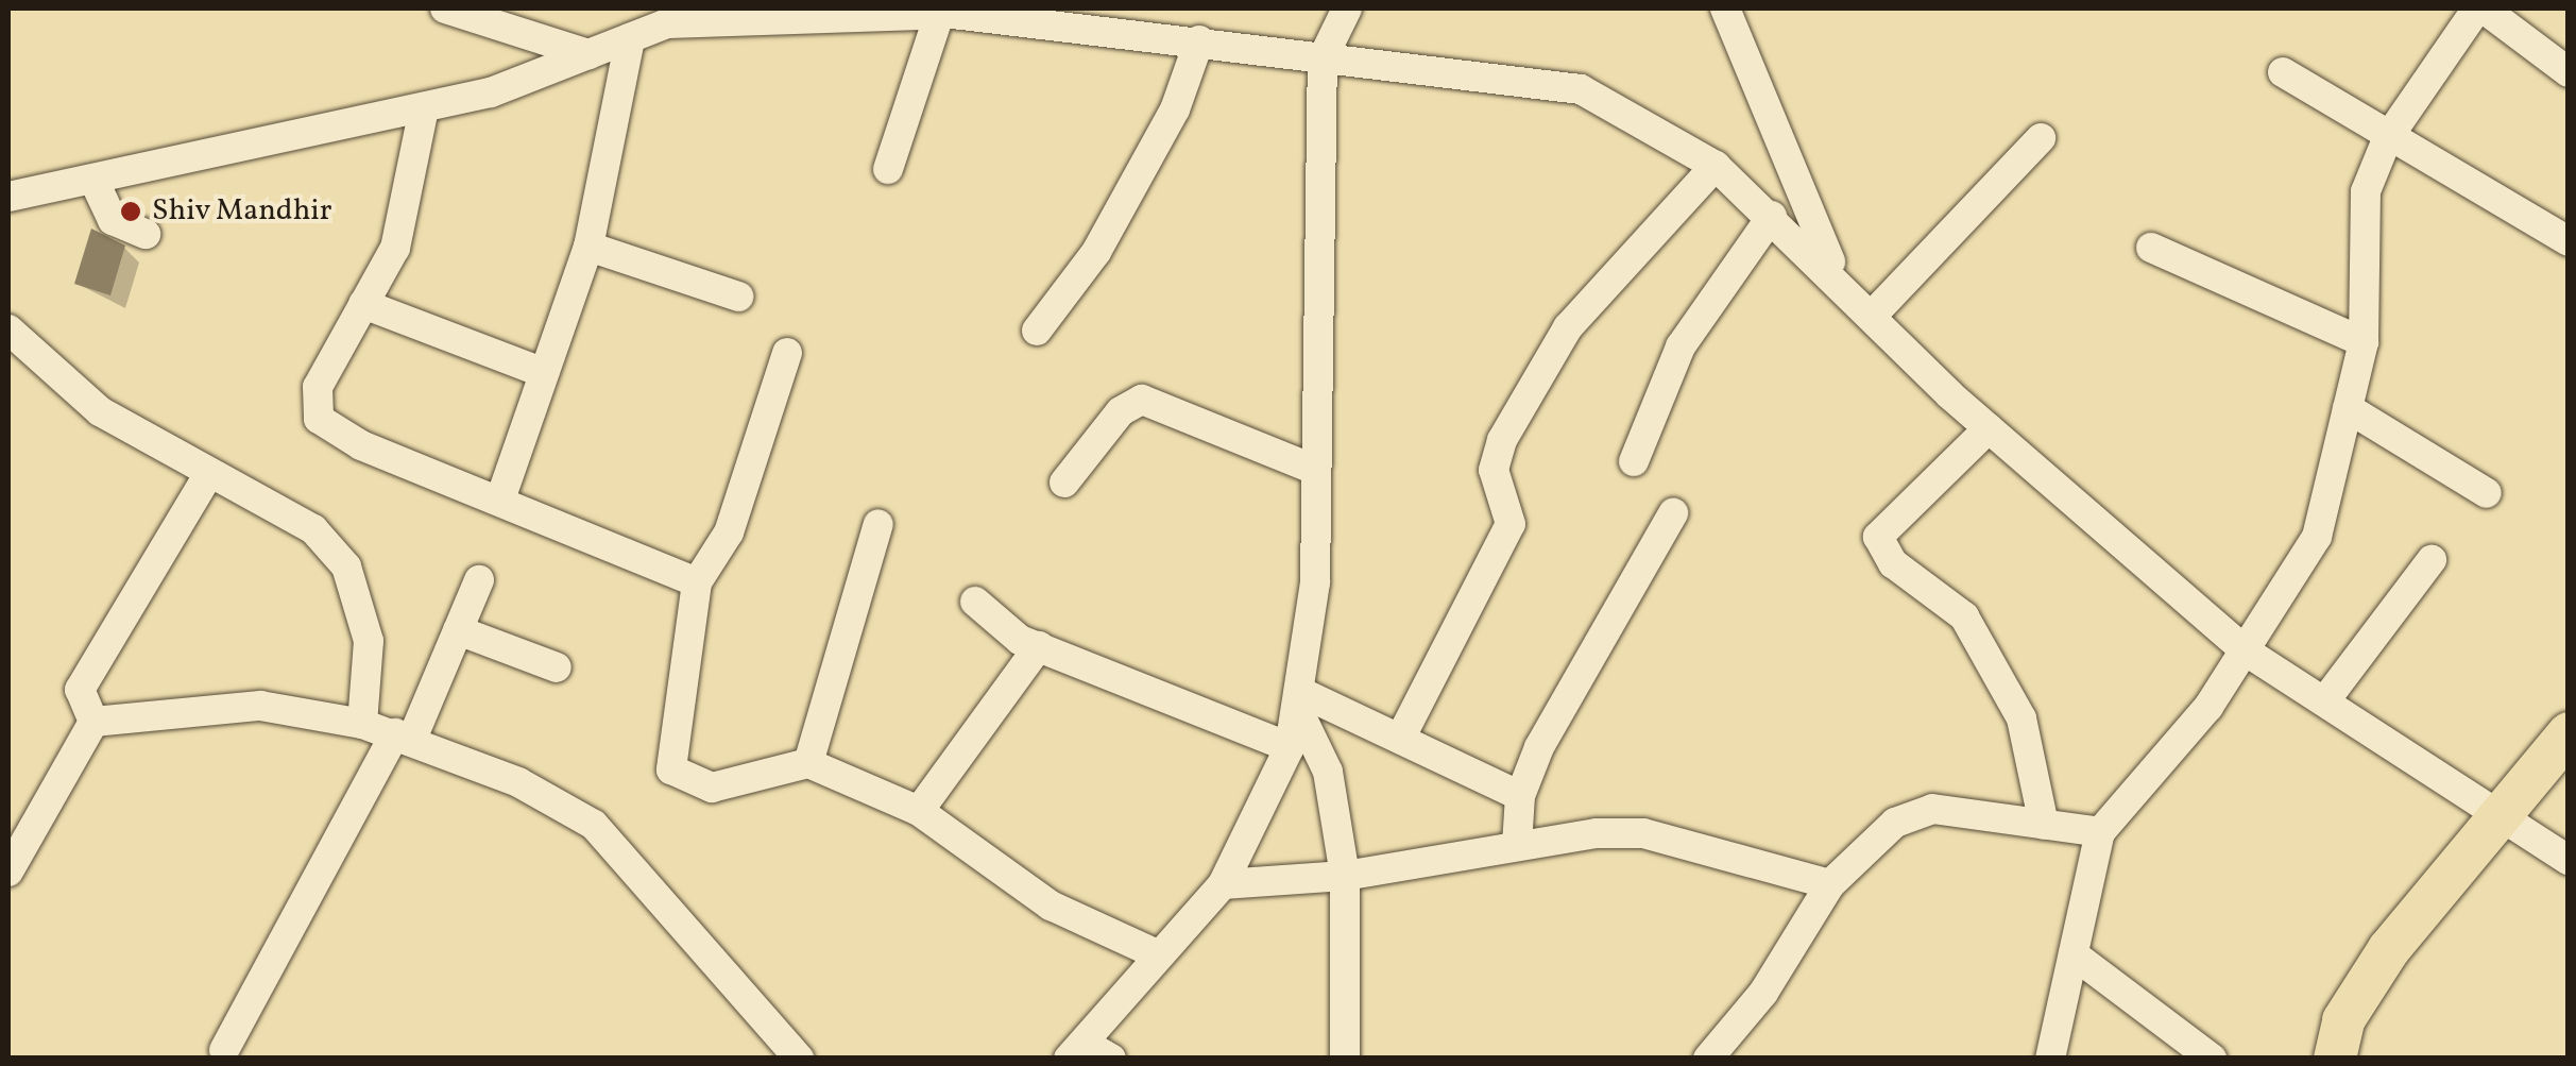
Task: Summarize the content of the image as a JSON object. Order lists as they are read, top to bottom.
{
  "places": ["Shiv Mandhir"]
}
